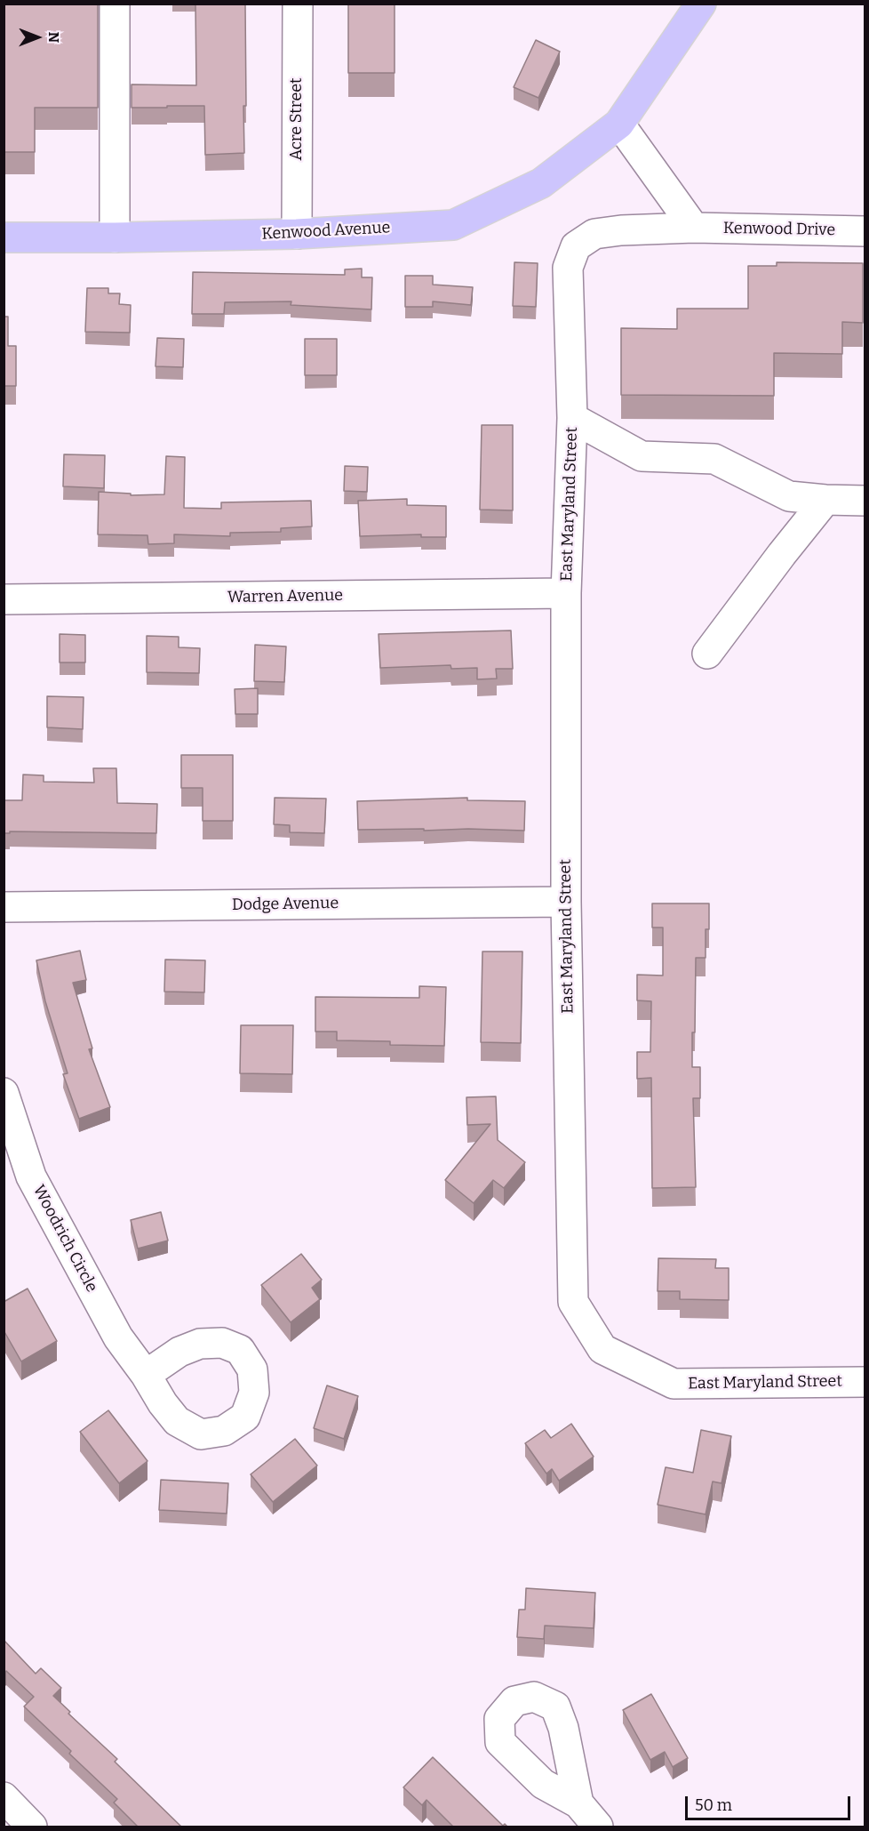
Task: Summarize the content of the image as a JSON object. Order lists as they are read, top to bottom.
{
  "streets": {
    "main road": ["Kenwood Avenue"],
    "street": [
      "Acre Street",
      "Kenwood Drive",
      "East Maryland Street",
      "Warren Avenue",
      "Dodge Avenue",
      "Woodrich Circle"
    ]
  },
  "crossings": [
    ["Acre Street", "Kenwood Avenue"],
    ["Kenwood Drive", "East Maryland Street"],
    ["East Maryland Street", "Warren Avenue"],
    ["East Maryland Street", "Dodge Avenue"]
  ],
  "scale_bar": "50 m",
  "north": "right"
}
